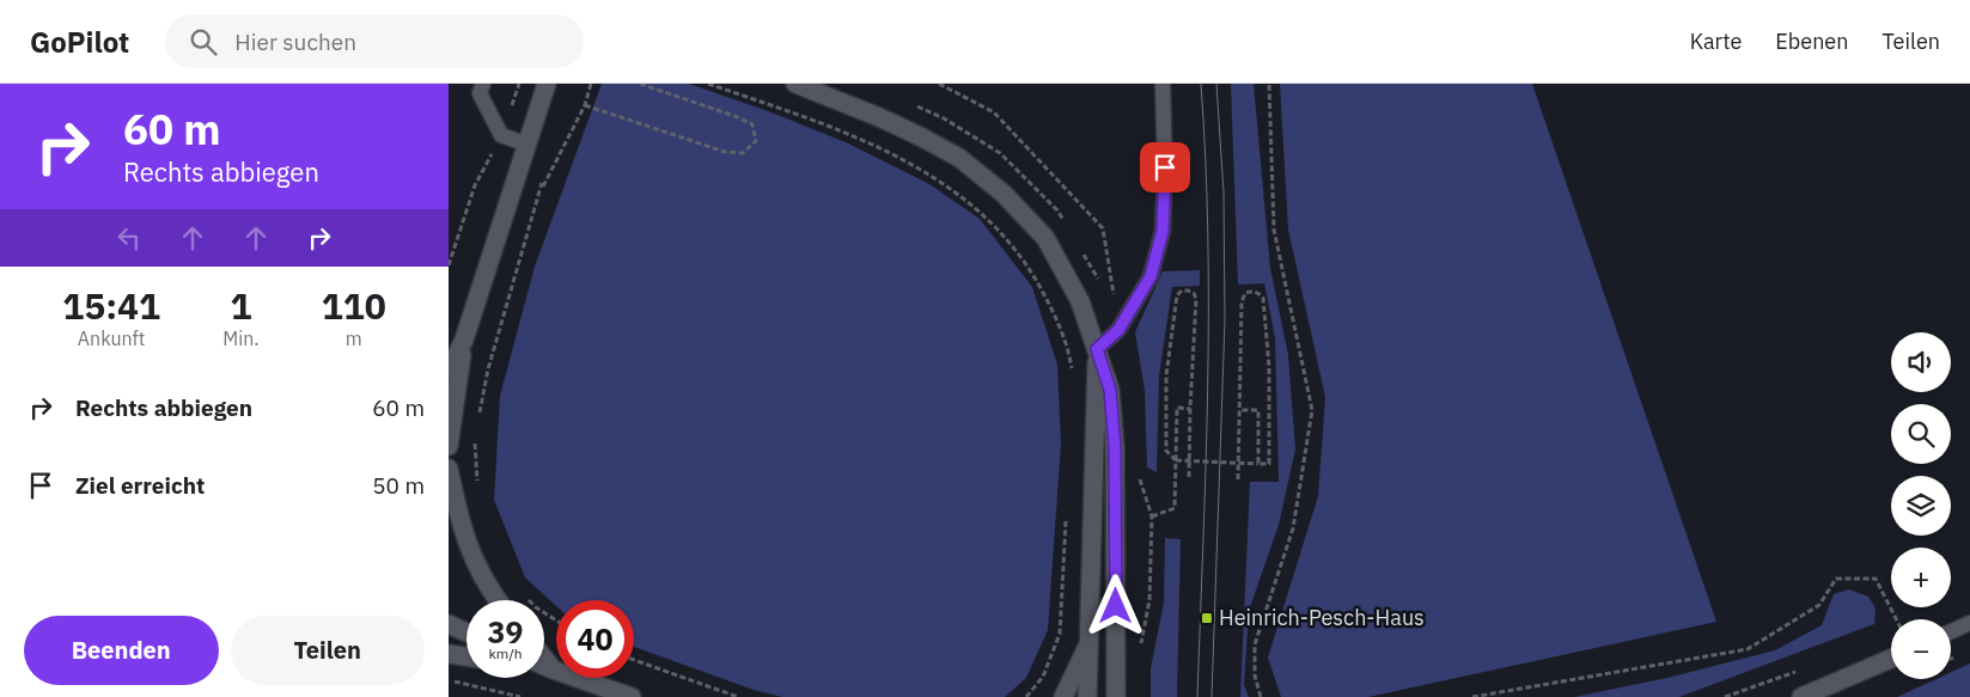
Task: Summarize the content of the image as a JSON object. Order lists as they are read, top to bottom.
{
  "places": {
    "transit": ["Heinrich-Pesch-Haus"]
  },
  "page": {
    "header": "GoPilot",
    "search": "Hier suchen",
    "nav": ["Karte", "Ebenen", "Teilen"],
    "turn": ["60 m", "Rechts abbiegen"],
    "eta": [
      "15:41",
      "Ankunft",
      "1",
      "Min.",
      "110",
      "m"
    ],
    "map_buttons": ["+", "−"],
    "list": [
      {
        "name": "Rechts abbiegen",
        "value": "60 m"
      },
      {
        "name": "Ziel erreicht",
        "value": "50 m"
      }
    ],
    "speed": "39 km/h",
    "limit": "40",
    "buttons": ["Beenden", "Teilen"]
  }
}
